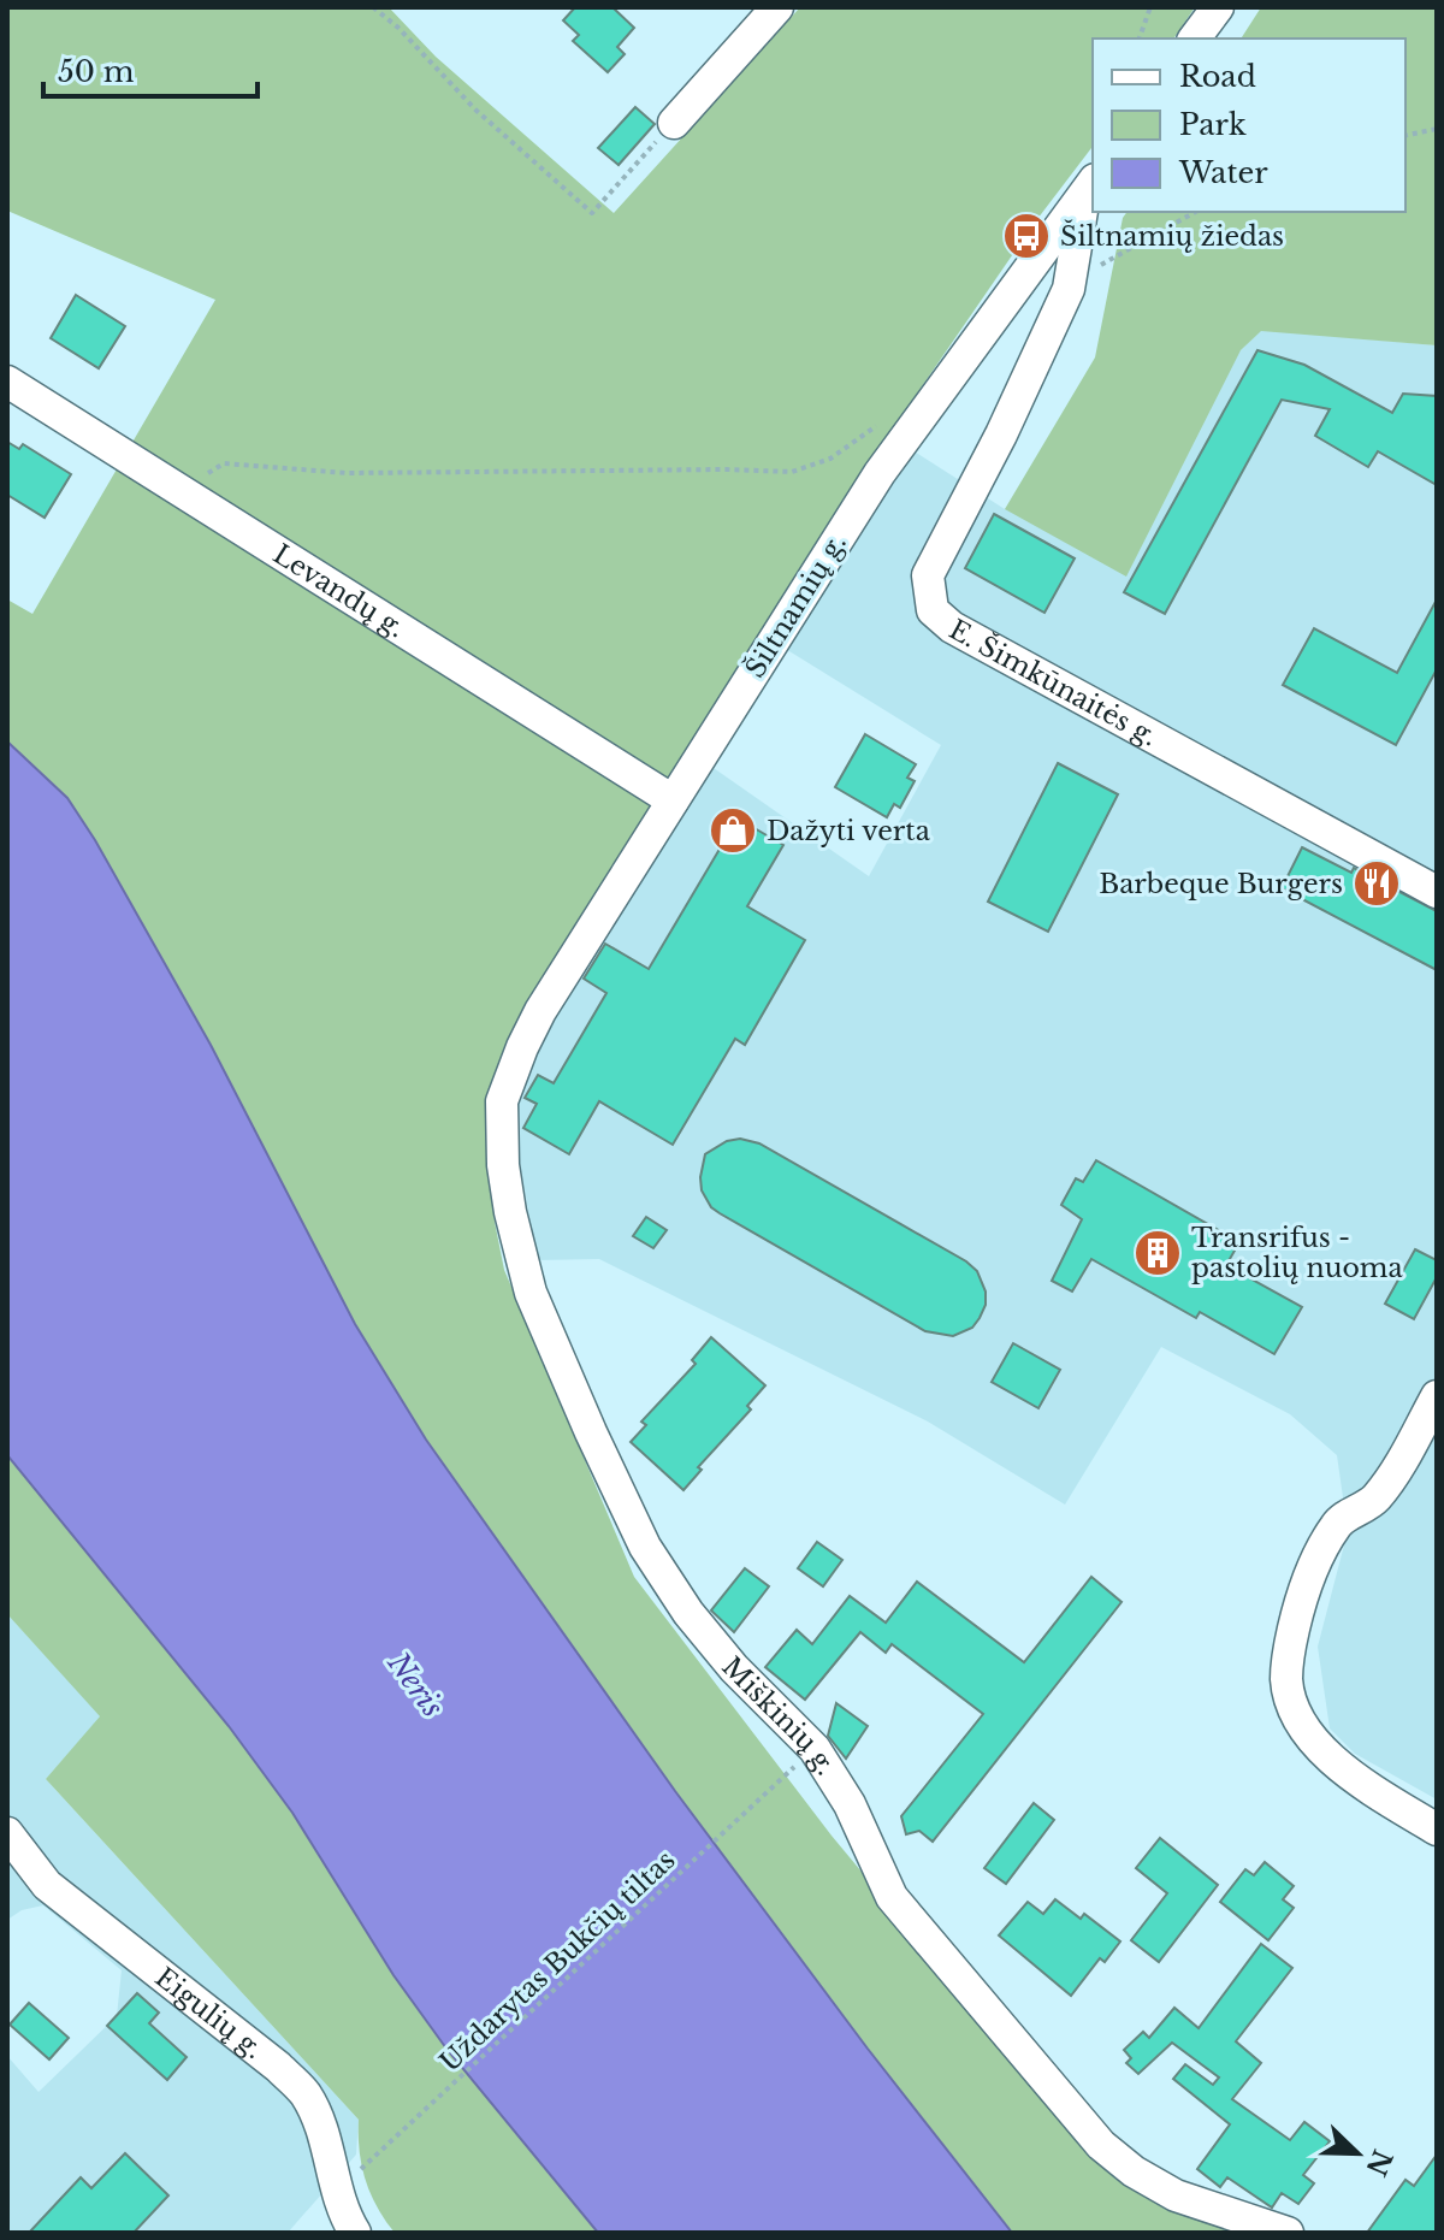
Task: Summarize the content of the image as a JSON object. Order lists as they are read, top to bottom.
{
  "streets": {
    "street": [
      "Levandų g.",
      "Šiltnamių g.",
      "E. Šimkūnaitės g.",
      "Miškinių g.",
      "Eigulių g."
    ],
    "path": ["Uždarytas Bukčių tiltas"]
  },
  "crossings": [
    ["Levandų g.", "Šiltnamių g."],
    ["Šiltnamių g.", "Miškinių g."]
  ],
  "water": ["Neris"],
  "places": {
    "bus stop": ["Šiltnamių žiedas"],
    "shop": ["Dažyti verta"],
    "restaurant": ["Barbeque Burgers"],
    "building": ["Transrifus - pastolių nuoma"]
  },
  "legend": ["Road", "Park", "Water"],
  "scale_bar": "50 m",
  "north": "bottom right"
}
